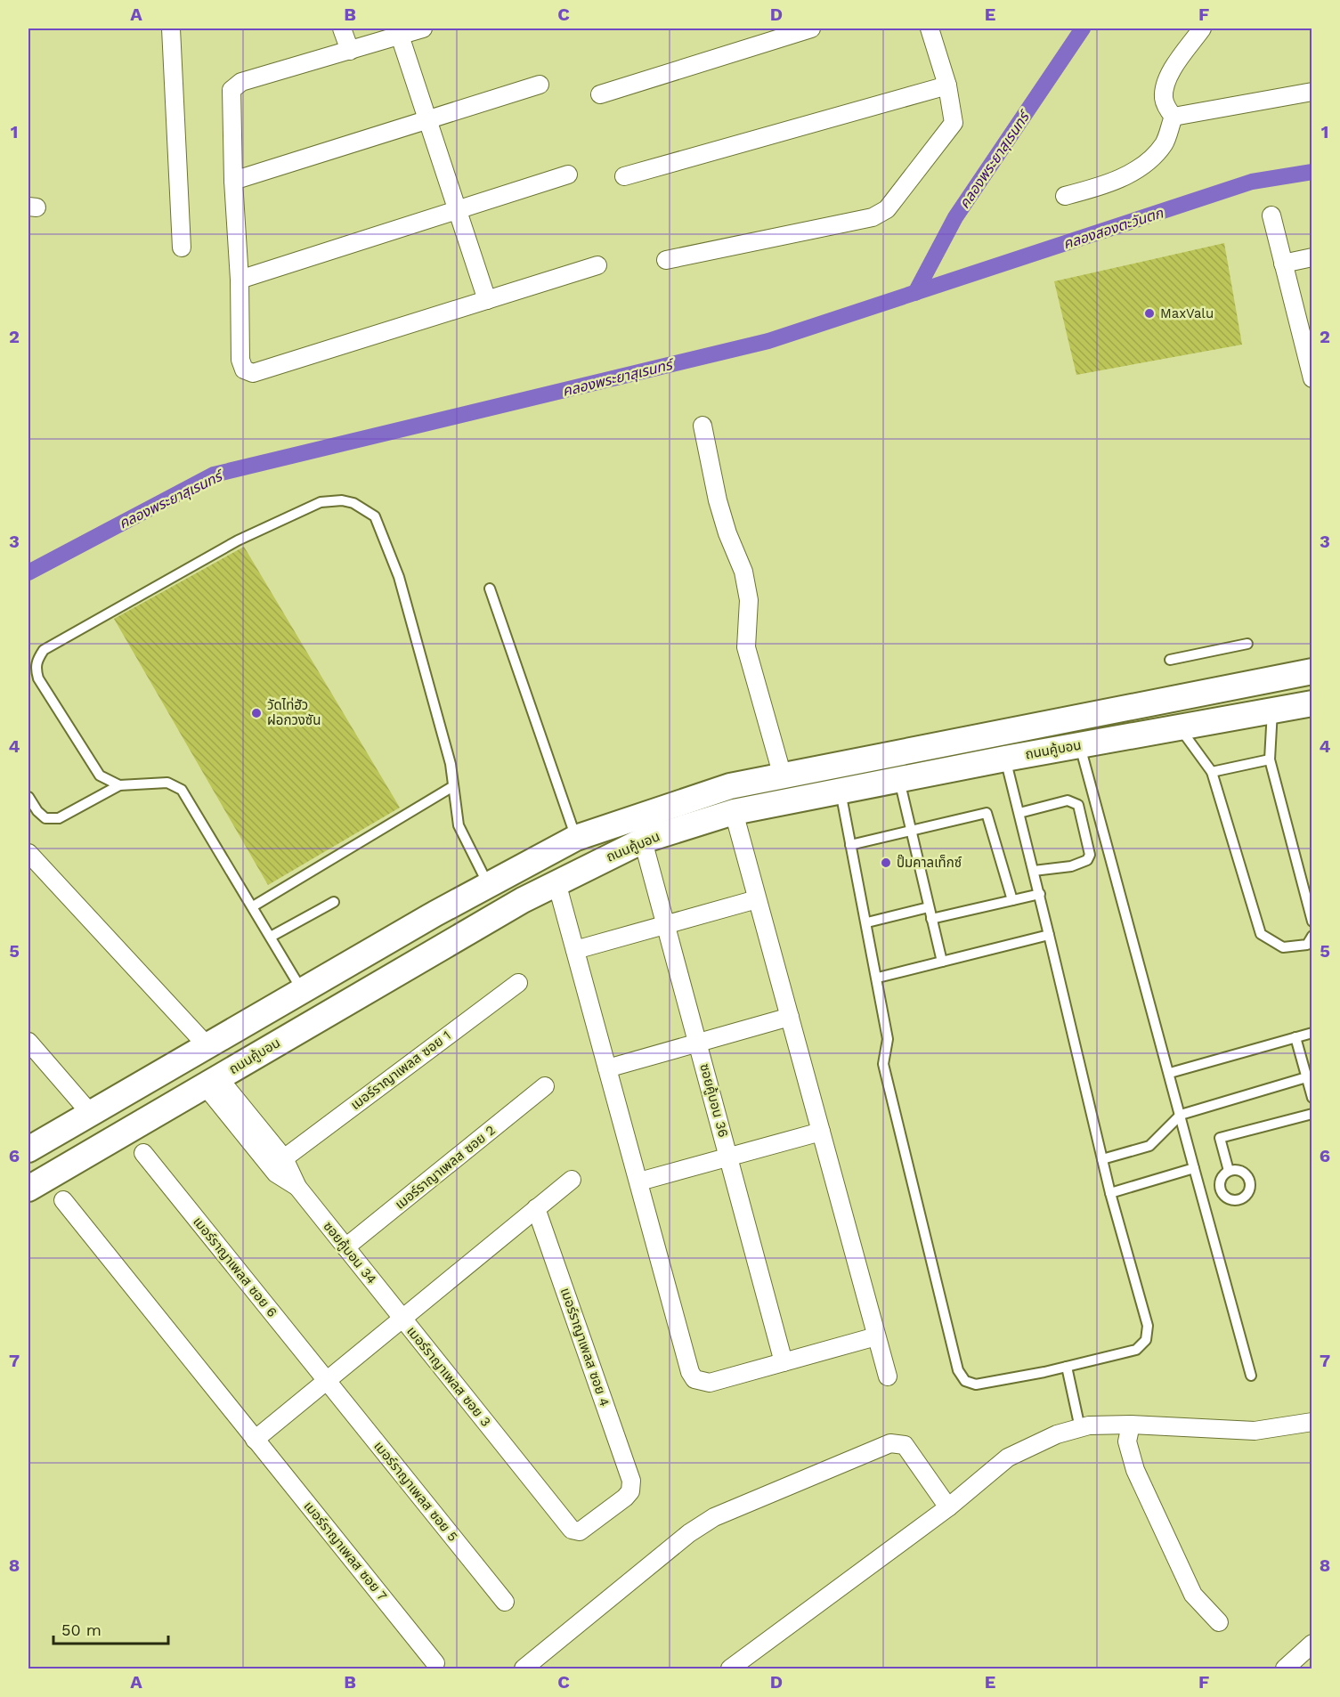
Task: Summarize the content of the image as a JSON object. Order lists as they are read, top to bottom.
{
  "streets": {
    "main road": ["ถนนคู้บอน"],
    "street": [
      "เมอร์ราญาเพลส ซอย 1",
      "ซอยคู้บอน 36",
      "เมอร์ราญาเพลส ซอย 2",
      "ซอยคู้บอน 34",
      "เมอร์ราญาเพลส ซอย 6",
      "เมอร์ราญาเพลส ซอย 4",
      "เมอร์ราญาเพลส ซอย 3",
      "เมอร์ราญาเพลส ซอย 5",
      "เมอร์ราญาเพลส ซอย 7"
    ]
  },
  "crossings": [
    ["ถนนคู้บอน", "ซอยคู้บอน 36"],
    ["ถนนคู้บอน", "ซอยคู้บอน 34"],
    ["เมอร์ราญาเพลส ซอย 1", "ซอยคู้บอน 34"],
    ["เมอร์ราญาเพลส ซอย 2", "ซอยคู้บอน 34"],
    ["ซอยคู้บอน 34", "เมอร์ราญาเพลส ซอย 3"],
    ["เมอร์ราญาเพลส ซอย 6", "เมอร์ราญาเพลส ซอย 5"],
    ["เมอร์ราญาเพลส ซอย 4", "เมอร์ราญาเพลส ซอย 3"]
  ],
  "water": ["คลองพระยาสุเรนทร์", "คลองสองตะวันตก"],
  "places": ["MaxValu", "วัดไท่ฮัว ฝอกวงซัน", "ปั๊มคาลเท็กซ์"],
  "scale_bar": "50 m",
  "grid": {
    "columns": [
      "A",
      "B",
      "C",
      "D",
      "E",
      "F"
    ],
    "rows": [
      "1",
      "2",
      "3",
      "4",
      "5",
      "6",
      "7",
      "8"
    ]
  }
}
